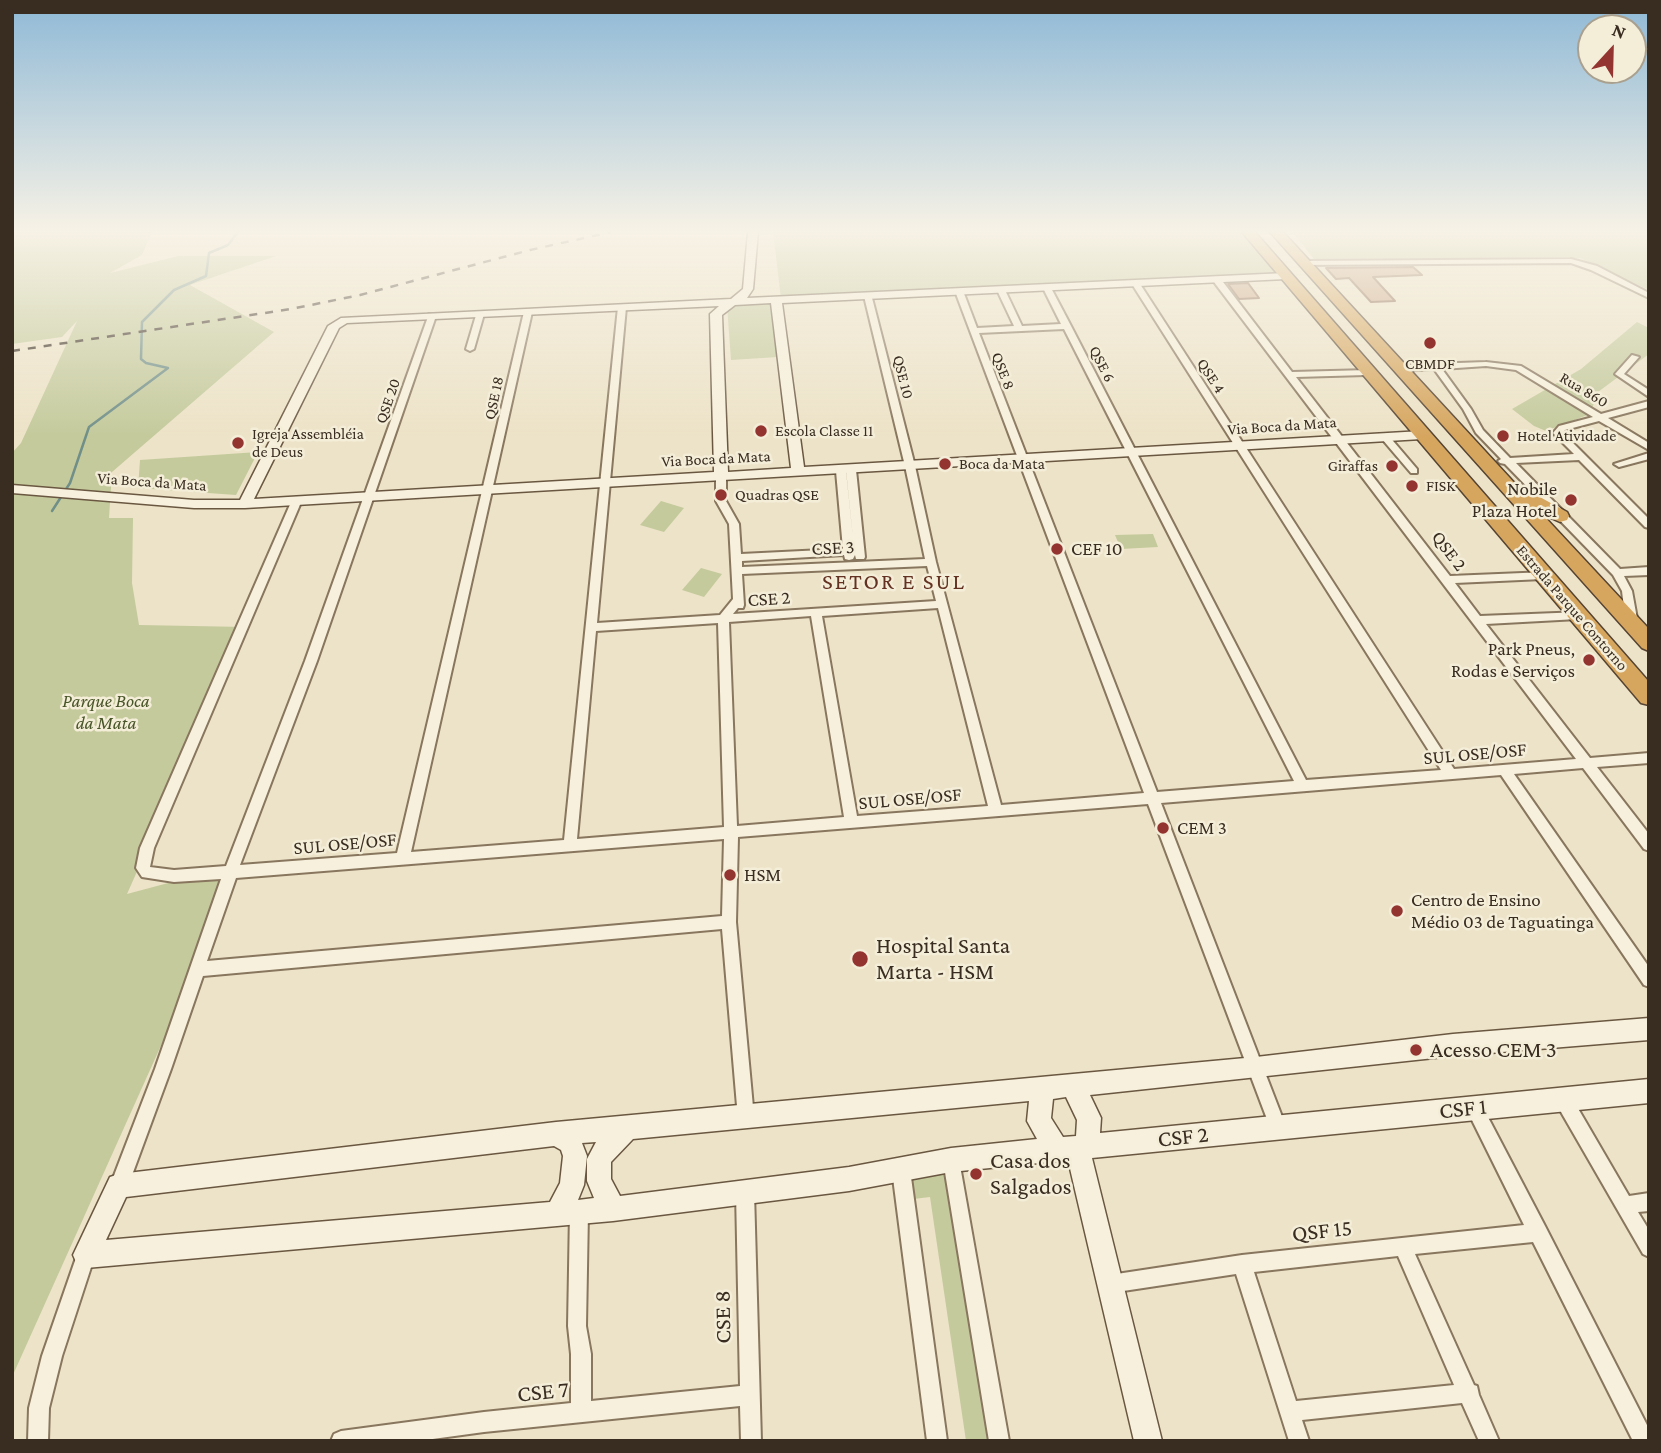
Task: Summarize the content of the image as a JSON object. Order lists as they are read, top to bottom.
{
  "streets": {
    "highway": ["Estrada Parque Contorno"],
    "street": [
      "QSE 6",
      "QSE 8",
      "QSE 4",
      "QSE 10",
      "Rua 860",
      "QSE 18",
      "QSE 20",
      "Via Boca da Mata",
      "CSE 3",
      "QSE 2",
      "CSE 2",
      "SUL OSE/OSF",
      "CSF 1",
      "CSF 2",
      "QSF 15",
      "CSE 8",
      "CSE 7"
    ]
  },
  "crossings": [
    ["QSE 6", "Via Boca da Mata"],
    ["QSE 8", "Via Boca da Mata"],
    ["QSE 4", "Via Boca da Mata"],
    ["QSE 4", "SUL OSE/OSF"],
    ["QSE 10", "Via Boca da Mata"],
    ["QSE 10", "CSE 3"],
    ["QSE 10", "CSE 2"],
    ["QSE 10", "SUL OSE/OSF"],
    ["QSE 18", "Via Boca da Mata"],
    ["QSE 18", "SUL OSE/OSF"],
    ["QSE 20", "Via Boca da Mata"],
    ["QSE 20", "SUL OSE/OSF"],
    ["Via Boca da Mata", "QSE 2"],
    ["Via Boca da Mata", "Estrada Parque Contorno"],
    ["QSE 2", "SUL OSE/OSF"],
    ["CSF 1", "CSF 2"],
    ["CSF 2", "CSE 8"],
    ["CSE 8", "CSE 7"]
  ],
  "districts": ["SETOR E SUL"],
  "parks": ["Parque Boca da Mata"],
  "places": [
    "CBMDF",
    "Escola Classe 11",
    "Hotel Atividade",
    "Igreja Assembléia de Deus",
    "Boca da Mata",
    "Giraffas",
    "FISK",
    "Quadras QSE",
    "Nobile Plaza Hotel",
    "CEF 10",
    "Park Pneus, Rodas e Serviços",
    "CEM 3",
    "HSM",
    "Centro de Ensino Médio 03 de Taguatinga",
    "Hospital Santa Marta - HSM",
    "Acesso CEM 3",
    "Casa dos Salgados"
  ],
  "north": "top"
}
